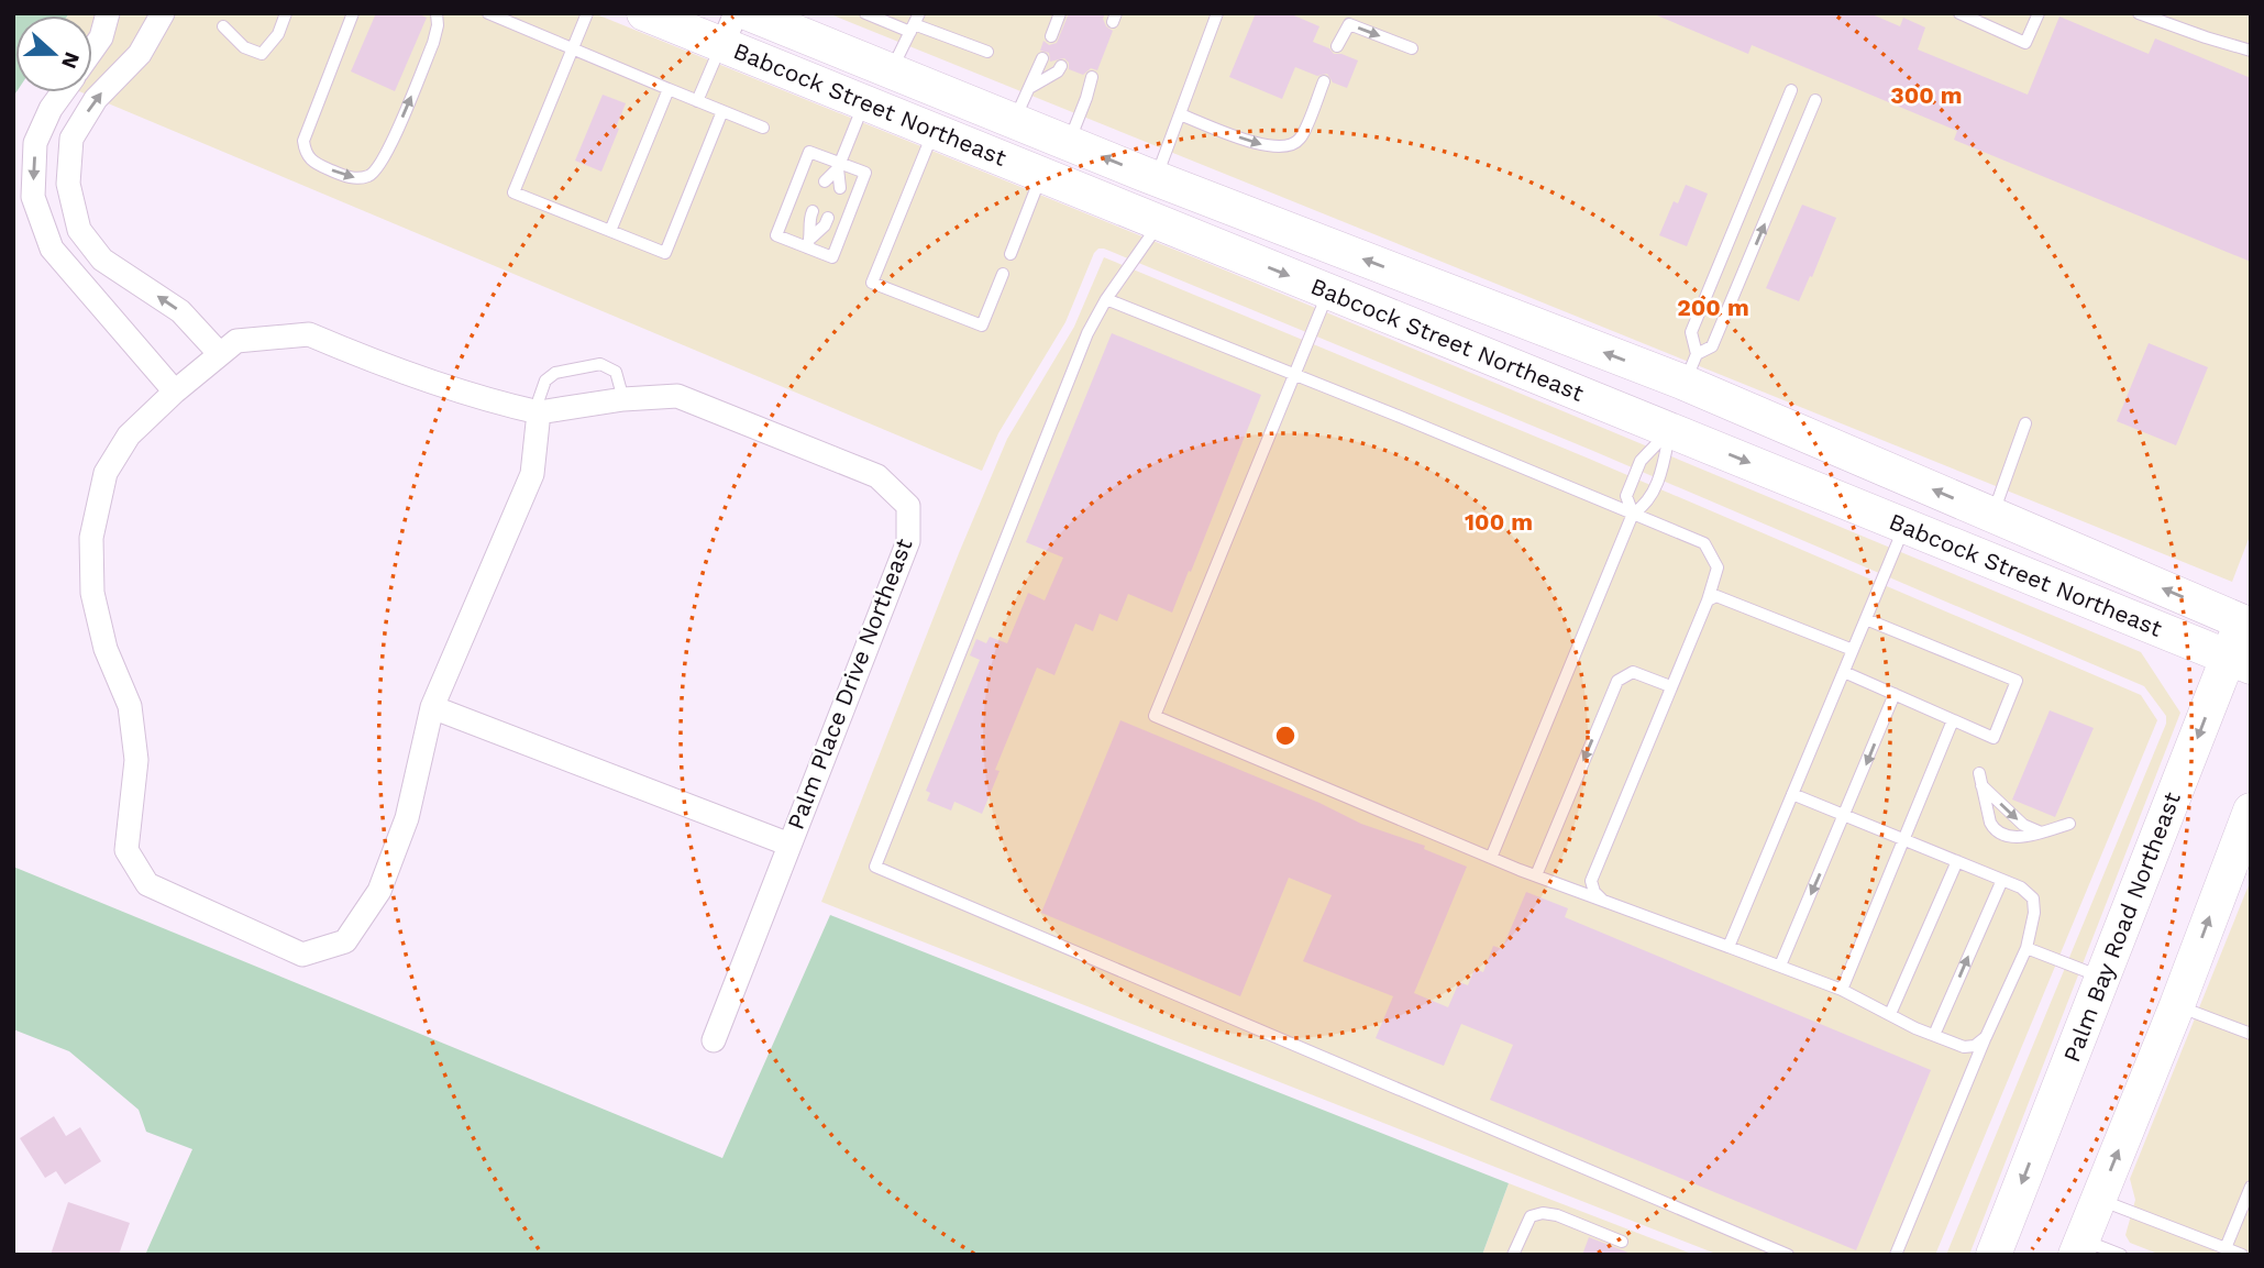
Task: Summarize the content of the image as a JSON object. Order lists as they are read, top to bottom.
{
  "streets": {
    "main road": ["Babcock Street Northeast", "Palm Bay Road Northeast"],
    "street": ["Palm Place Drive Northeast"]
  },
  "crossings": [
    ["Babcock Street Northeast", "Palm Bay Road Northeast"]
  ],
  "north": "right",
  "rings": ["300 m", "200 m", "100 m"]
}
